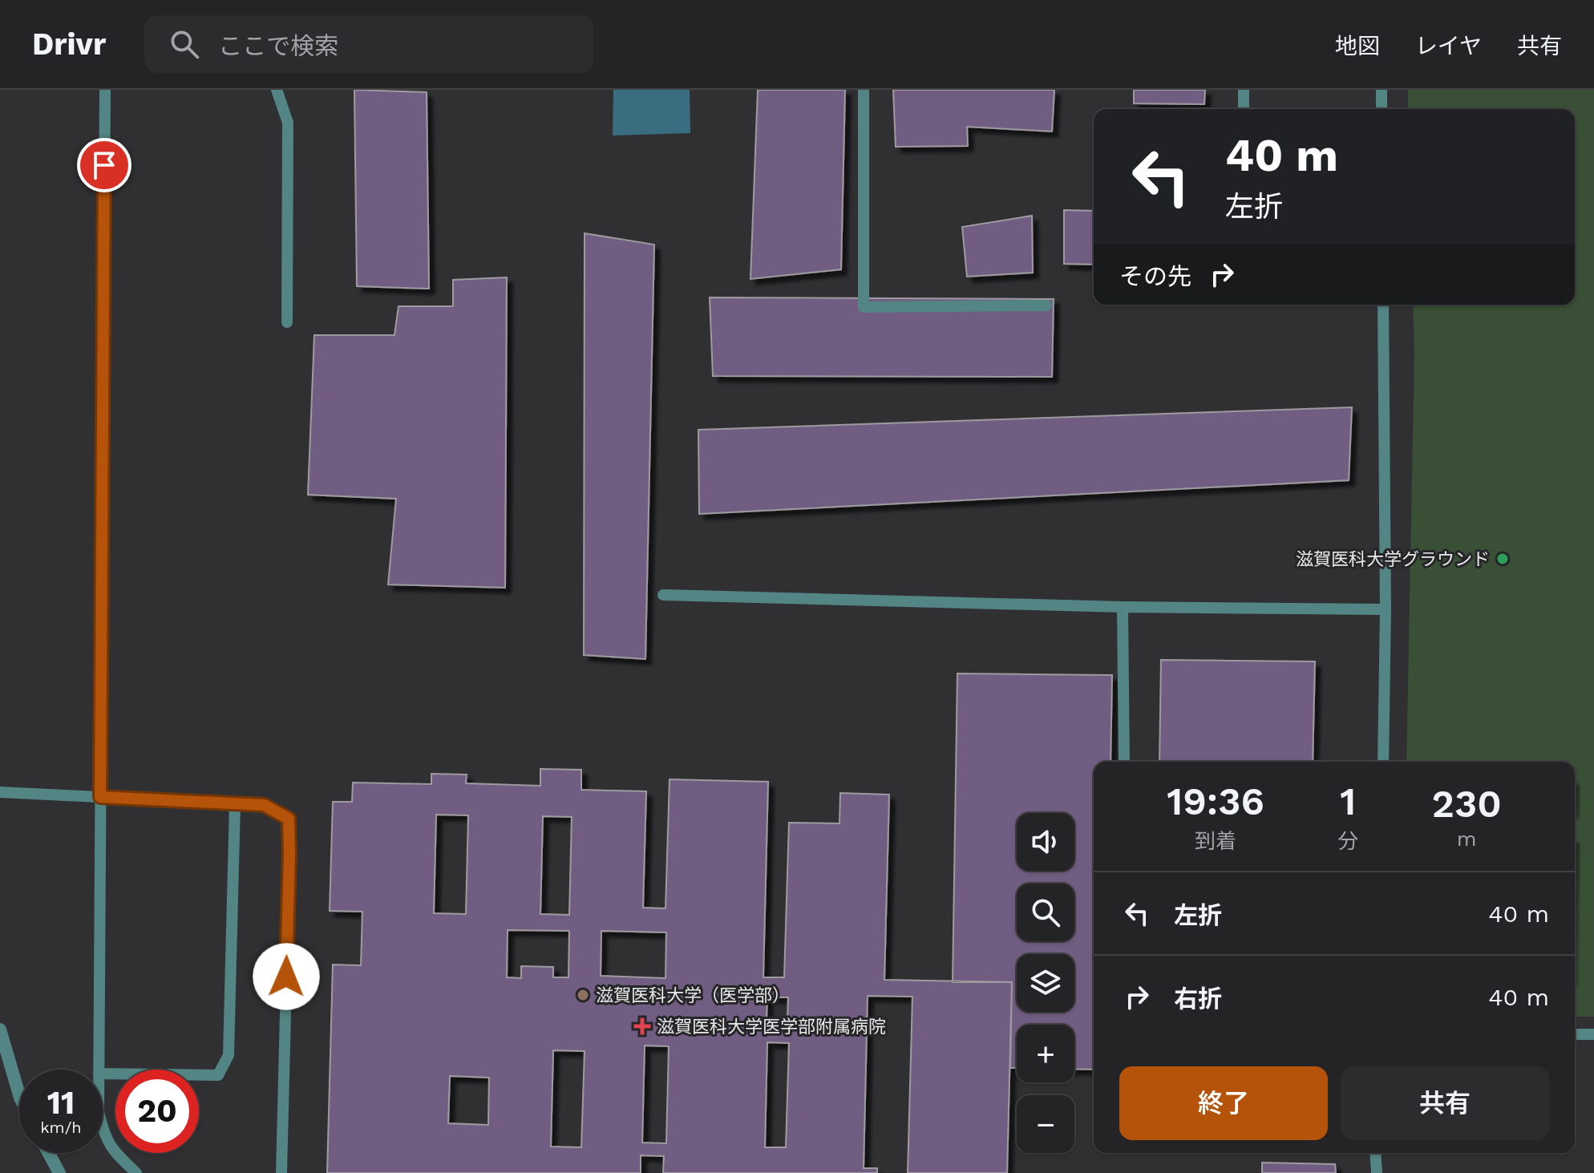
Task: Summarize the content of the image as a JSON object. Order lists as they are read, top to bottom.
{
  "places": {
    "other": ["滋賀医科大学グラウンド", "滋賀医科大学（医学部）"],
    "health": ["滋賀医科大学医学部附属病院"]
  },
  "page": {
    "header": "Drivr",
    "search": "ここで検索",
    "nav": ["地図", "レイヤ", "共有"],
    "turn": ["40 m", "左折"],
    "then": "その先",
    "eta": [
      "19:36",
      "到着",
      "1",
      "分",
      "230",
      "m"
    ],
    "map_buttons": ["+", "−"],
    "list": [
      {
        "name": "左折",
        "value": "40 m"
      },
      {
        "name": "右折",
        "value": "40 m"
      }
    ],
    "buttons": ["終了", "共有"],
    "speed": "11 km/h",
    "limit": "20"
  }
}
